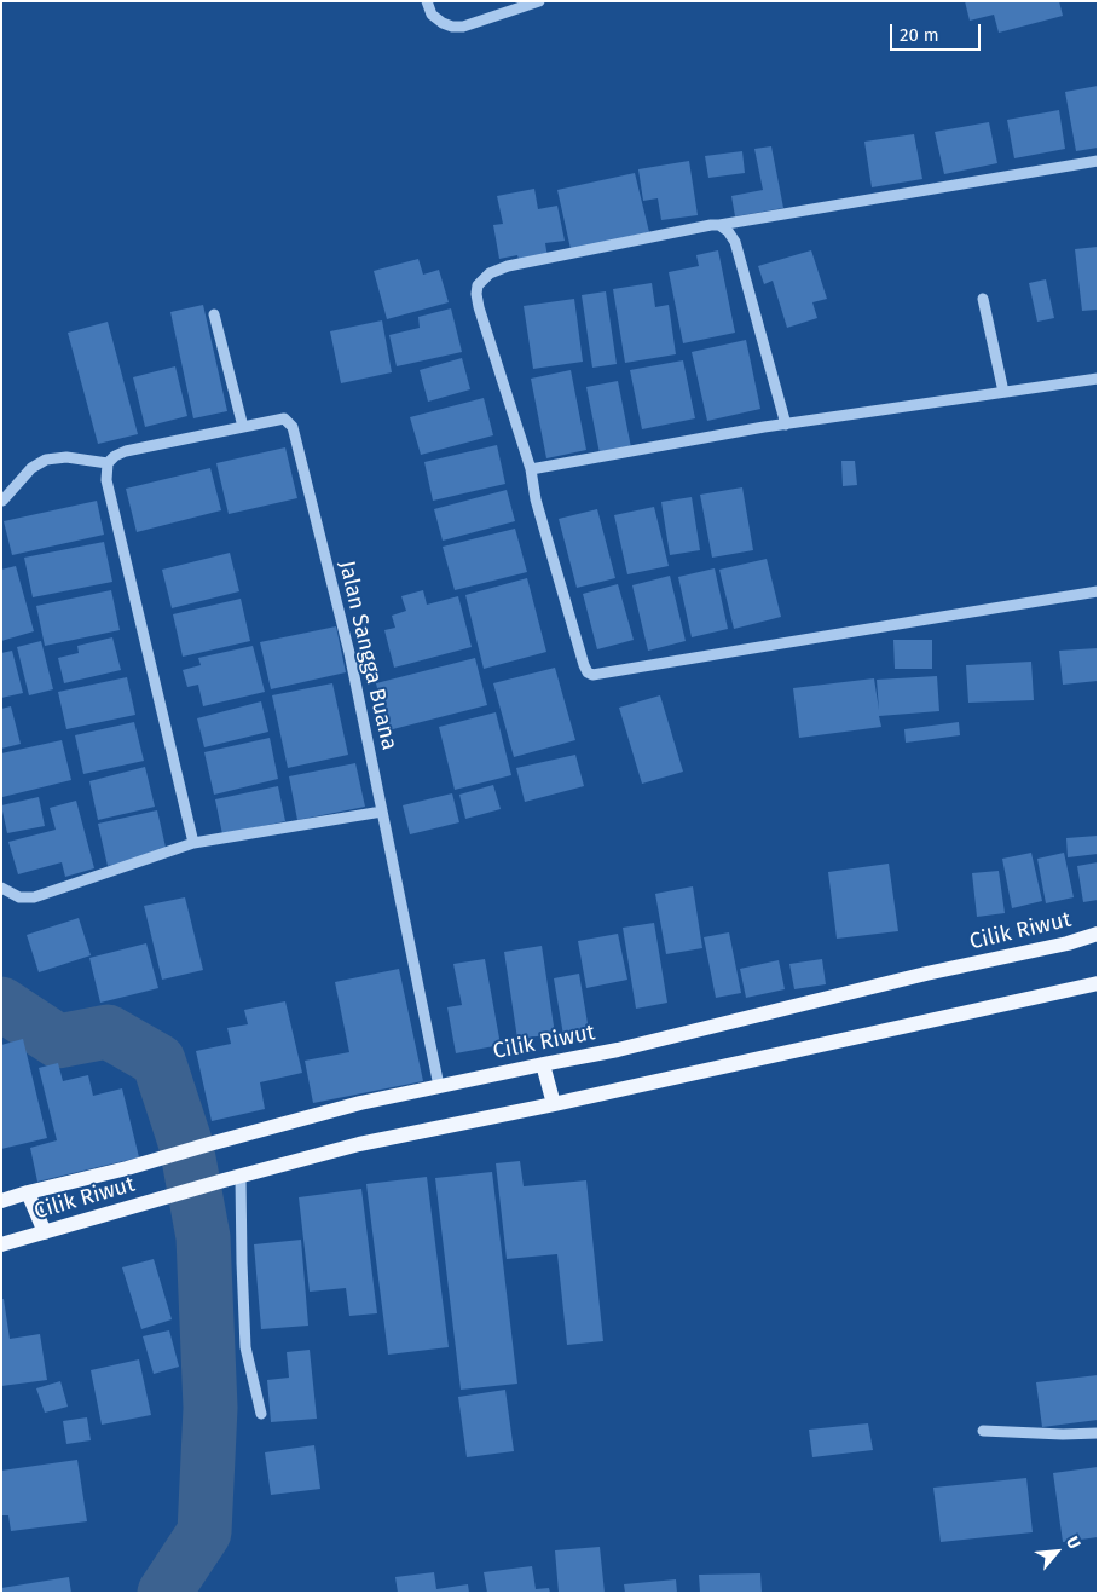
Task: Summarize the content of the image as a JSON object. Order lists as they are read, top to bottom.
{
  "streets": {
    "main road": ["Cilik Riwut"],
    "street": ["Jalan Sangga Buana"]
  },
  "crossings": [
    ["Jalan Sangga Buana", "Cilik Riwut"]
  ],
  "scale_bar": "20 m",
  "north": "top right"
}
